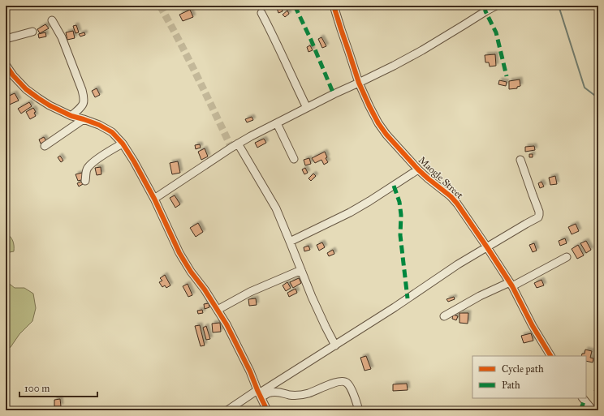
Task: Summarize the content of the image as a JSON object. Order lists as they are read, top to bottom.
{
  "streets": {
    "street": ["Maogle Street"]
  },
  "legend": ["Cycle path", "Path"],
  "scale_bar": "100 m"
}
